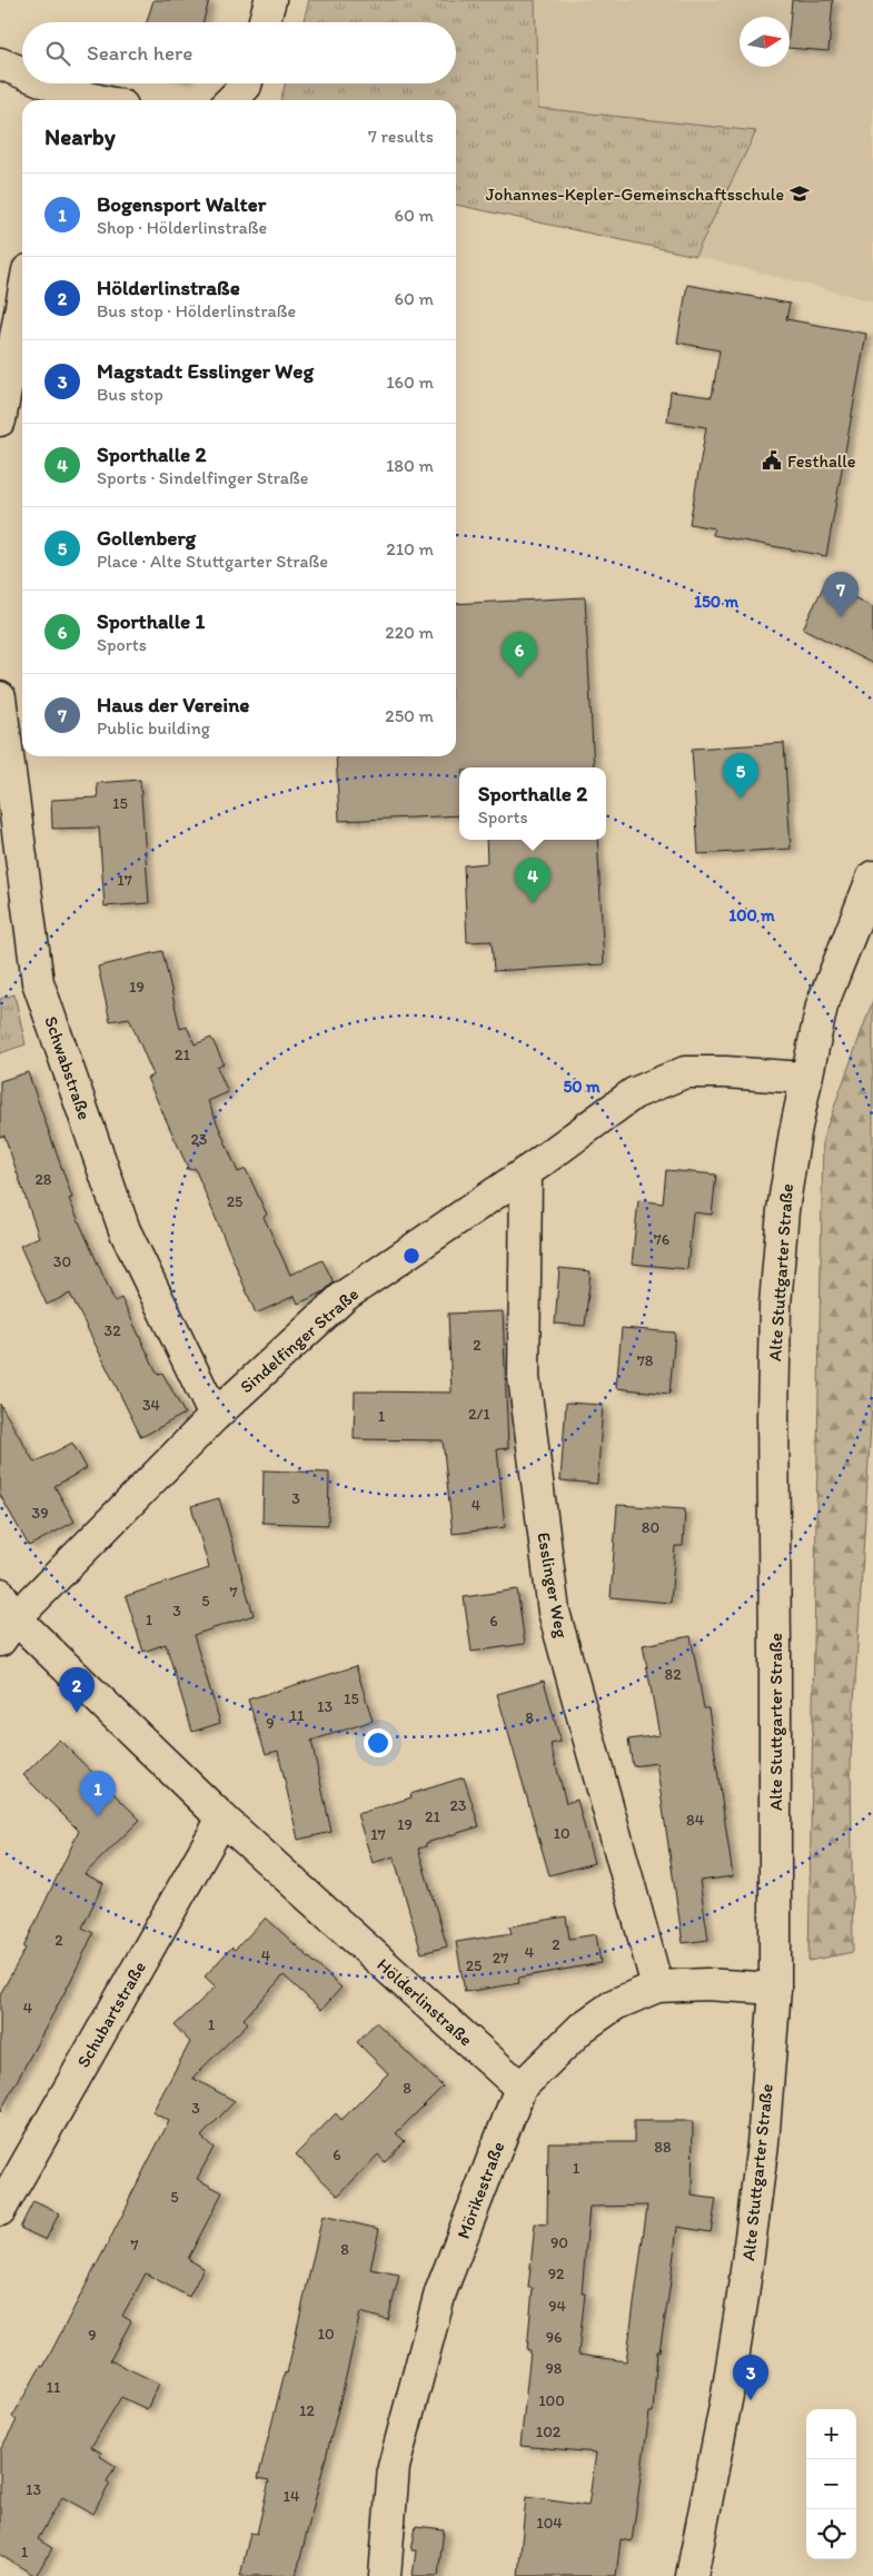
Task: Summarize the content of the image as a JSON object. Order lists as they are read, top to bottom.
{
  "streets": {
    "street": [
      "Schwabstraße",
      "Alte Stuttgarter Straße",
      "Sindelfinger Straße",
      "Esslinger Weg",
      "Hölderlinstraße",
      "Schubartstraße",
      "Mörikestraße"
    ]
  },
  "crossings": [
    ["Schwabstraße", "Sindelfinger Straße"],
    ["Alte Stuttgarter Straße", "Sindelfinger Straße"],
    ["Alte Stuttgarter Straße", "Mörikestraße"],
    ["Sindelfinger Straße", "Esslinger Weg"],
    ["Sindelfinger Straße", "Hölderlinstraße"],
    ["Esslinger Weg", "Mörikestraße"],
    ["Hölderlinstraße", "Schubartstraße"],
    ["Hölderlinstraße", "Mörikestraße"]
  ],
  "places": {
    "school or university": ["Johannes-Kepler-Gemeinschaftsschule"],
    "public building": ["Festhalle"]
  },
  "house_numbers": [
    "15",
    "17",
    "19",
    "21",
    "23",
    "28",
    "25",
    "76",
    "30",
    "32",
    "2",
    "78",
    "34",
    "2/1",
    "1",
    "3",
    "4",
    "39",
    "80",
    "7",
    "5",
    "3",
    "1",
    "6",
    "82",
    "15",
    "13",
    "11",
    "8",
    "9",
    "23",
    "21",
    "84",
    "19",
    "10",
    "17",
    "2",
    "2",
    "4",
    "4",
    "27",
    "25",
    "4",
    "1",
    "8",
    "3",
    "88",
    "6",
    "1",
    "5",
    "90",
    "7",
    "8",
    "92",
    "94",
    "10",
    "9",
    "96",
    "98",
    "11",
    "100",
    "12",
    "102",
    "13",
    "14",
    "104",
    "1"
  ],
  "north": "right",
  "page": {
    "search": "Search here",
    "heading": ["Nearby", "7 results"],
    "list": [
      {
        "mark": "1",
        "name": "Bogensport Walter",
        "note": "Shop · Hölderlinstraße",
        "value": "60 m"
      },
      {
        "mark": "2",
        "name": "Hölderlinstraße",
        "note": "Bus stop · Hölderlinstraße",
        "value": "60 m"
      },
      {
        "mark": "3",
        "name": "Magstadt Esslinger Weg",
        "note": "Bus stop",
        "value": "160 m"
      },
      {
        "mark": "4",
        "name": "Sporthalle 2",
        "note": "Sports · Sindelfinger Straße",
        "value": "180 m"
      },
      {
        "mark": "5",
        "name": "Gollenberg",
        "note": "Place · Alte Stuttgarter Straße",
        "value": "210 m"
      },
      {
        "mark": "6",
        "name": "Sporthalle 1",
        "note": "Sports",
        "value": "220 m"
      },
      {
        "mark": "7",
        "name": "Haus der Vereine",
        "note": "Public building",
        "value": "250 m"
      }
    ],
    "pins": [
      "7",
      "6",
      "5",
      "4",
      "2",
      "1",
      "3"
    ],
    "popup": ["Sporthalle 2", "Sports"],
    "map_buttons": ["+", "−"]
  },
  "rings": ["150 m", "100 m", "50 m"]
}
